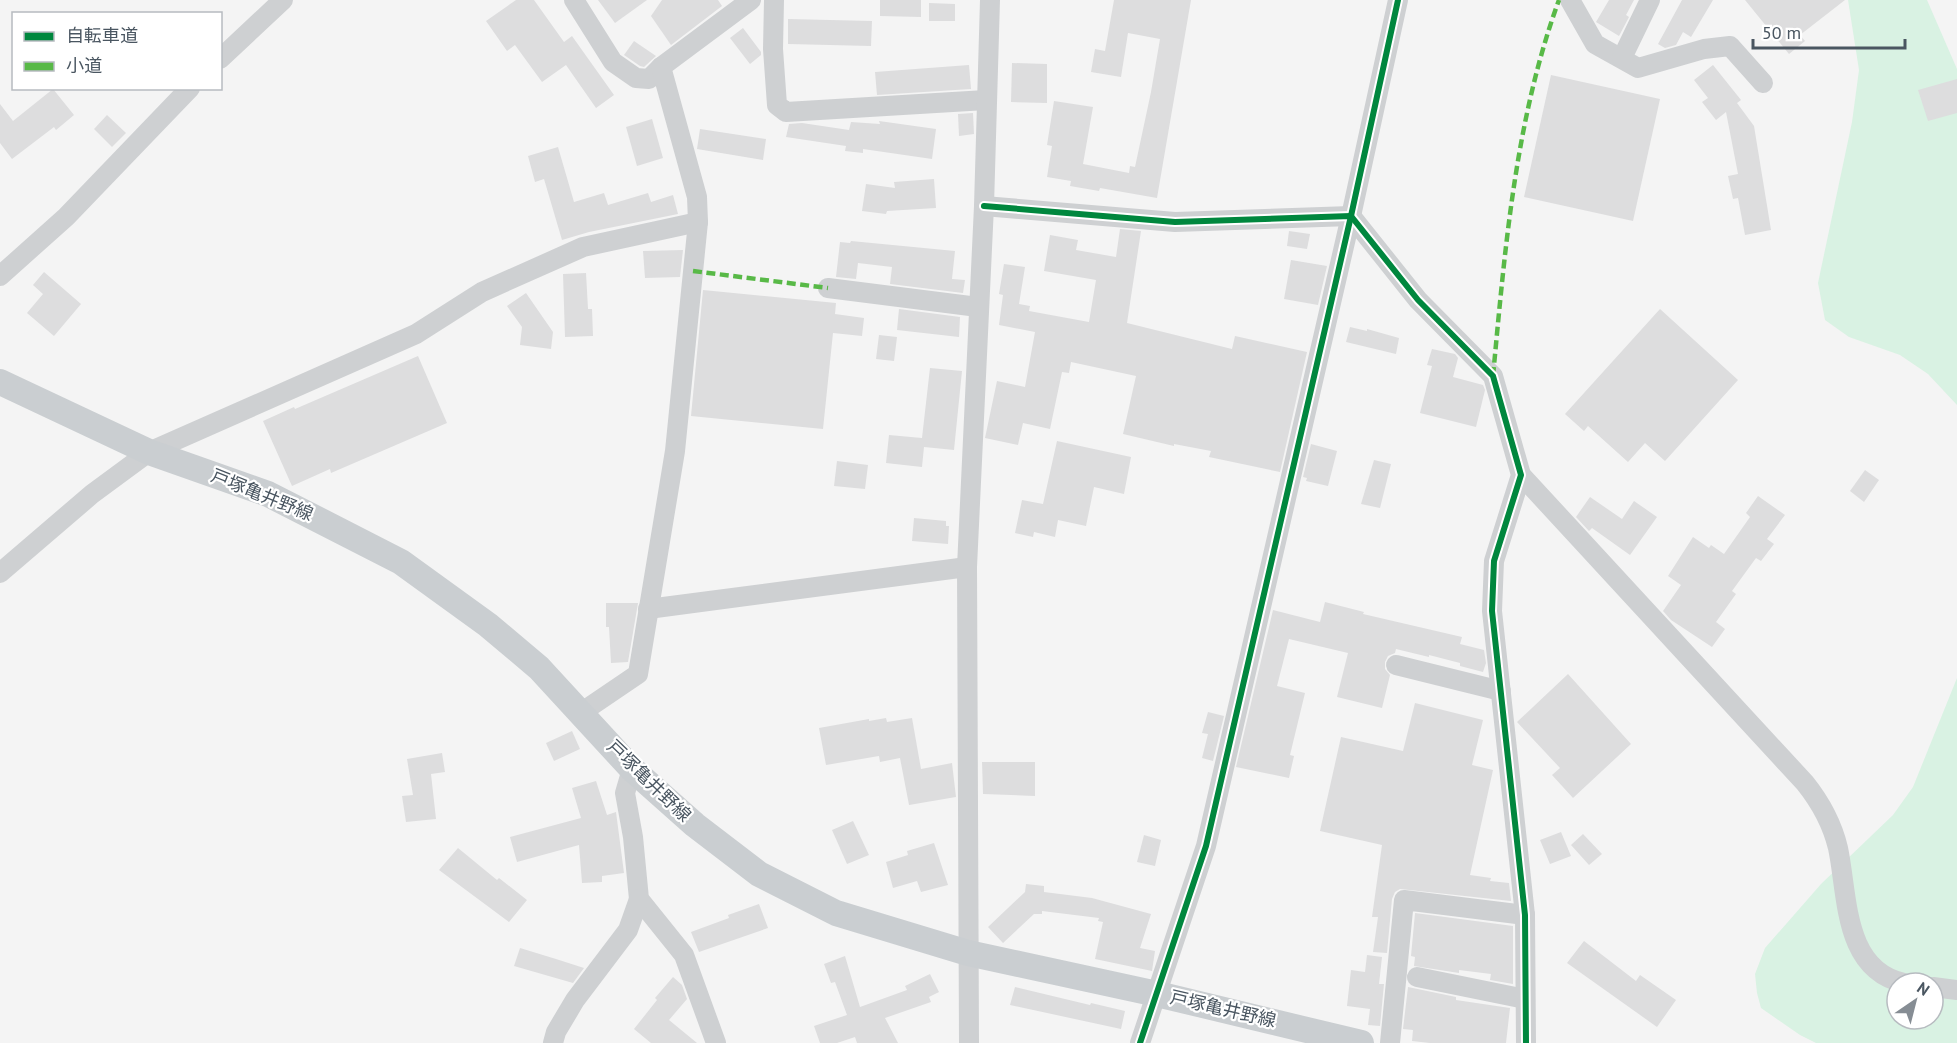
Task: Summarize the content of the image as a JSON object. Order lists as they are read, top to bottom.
{
  "streets": {
    "main road": ["戸塚亀井野線"]
  },
  "legend": ["自転車道", "小道"],
  "scale_bar": "50 m",
  "north": "top right"
}
